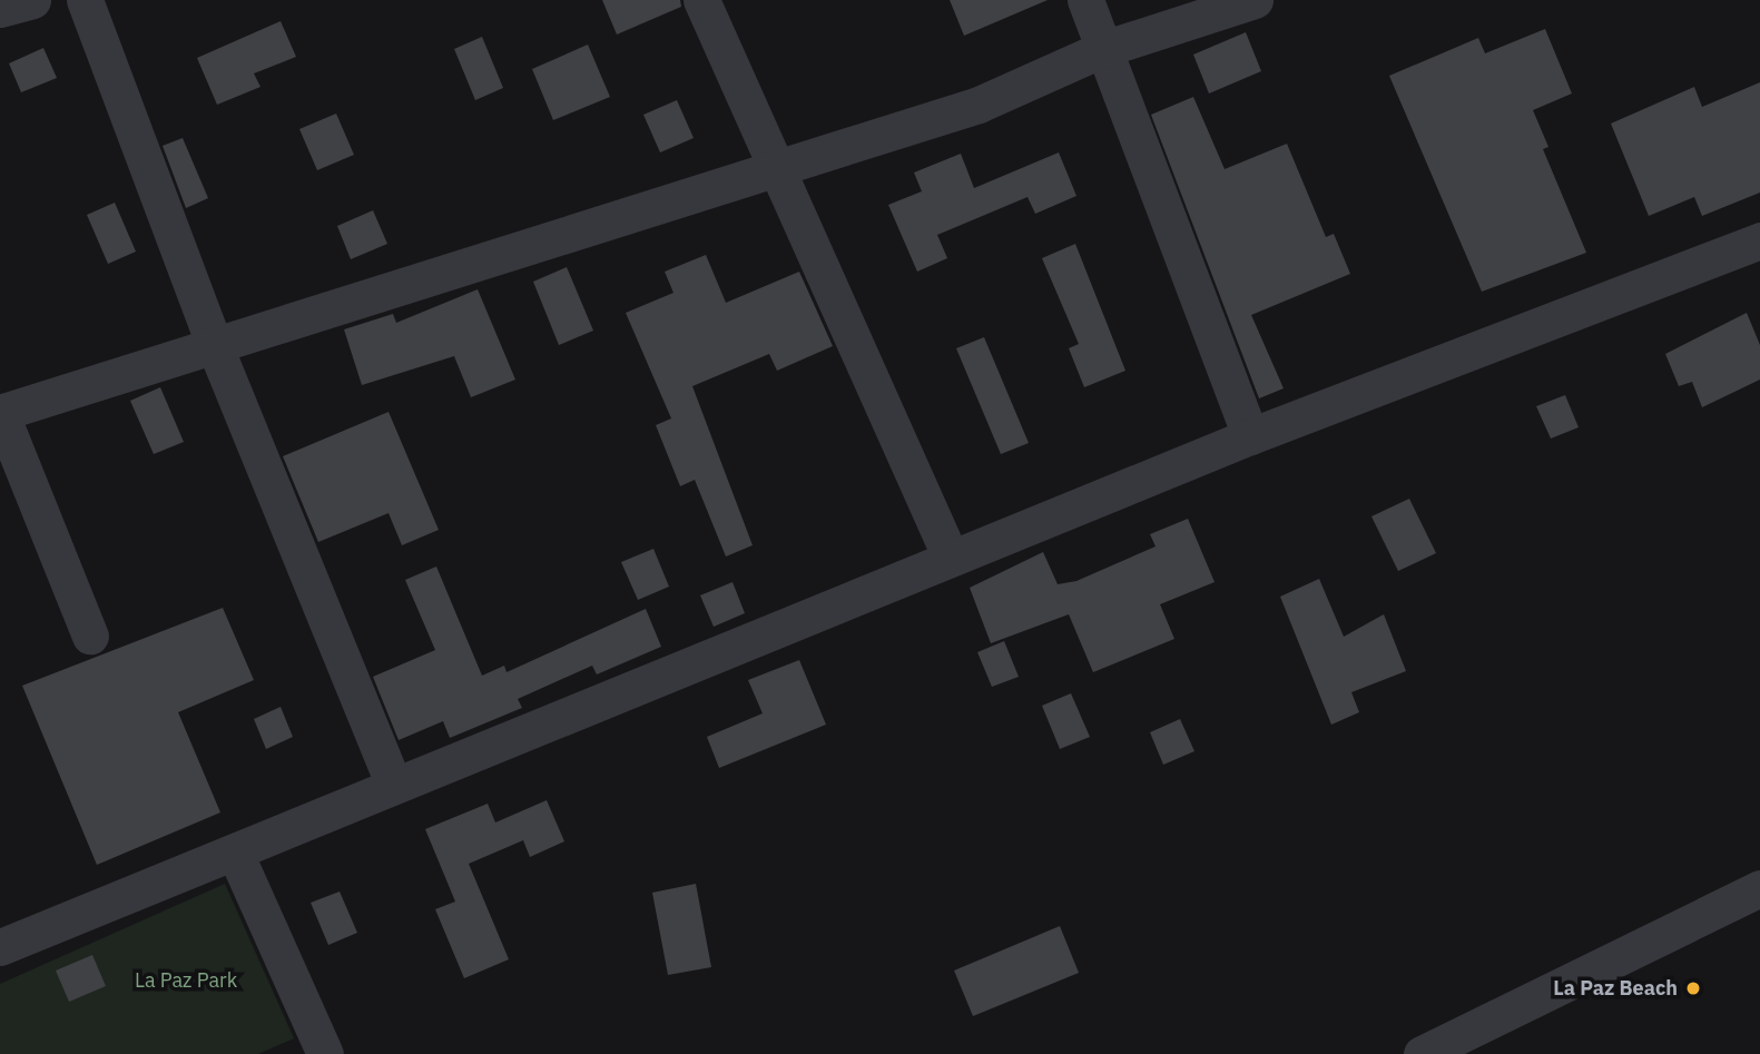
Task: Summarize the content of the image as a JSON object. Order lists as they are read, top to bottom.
{
  "parks": ["La Paz Park"],
  "places": ["La Paz Beach"]
}
